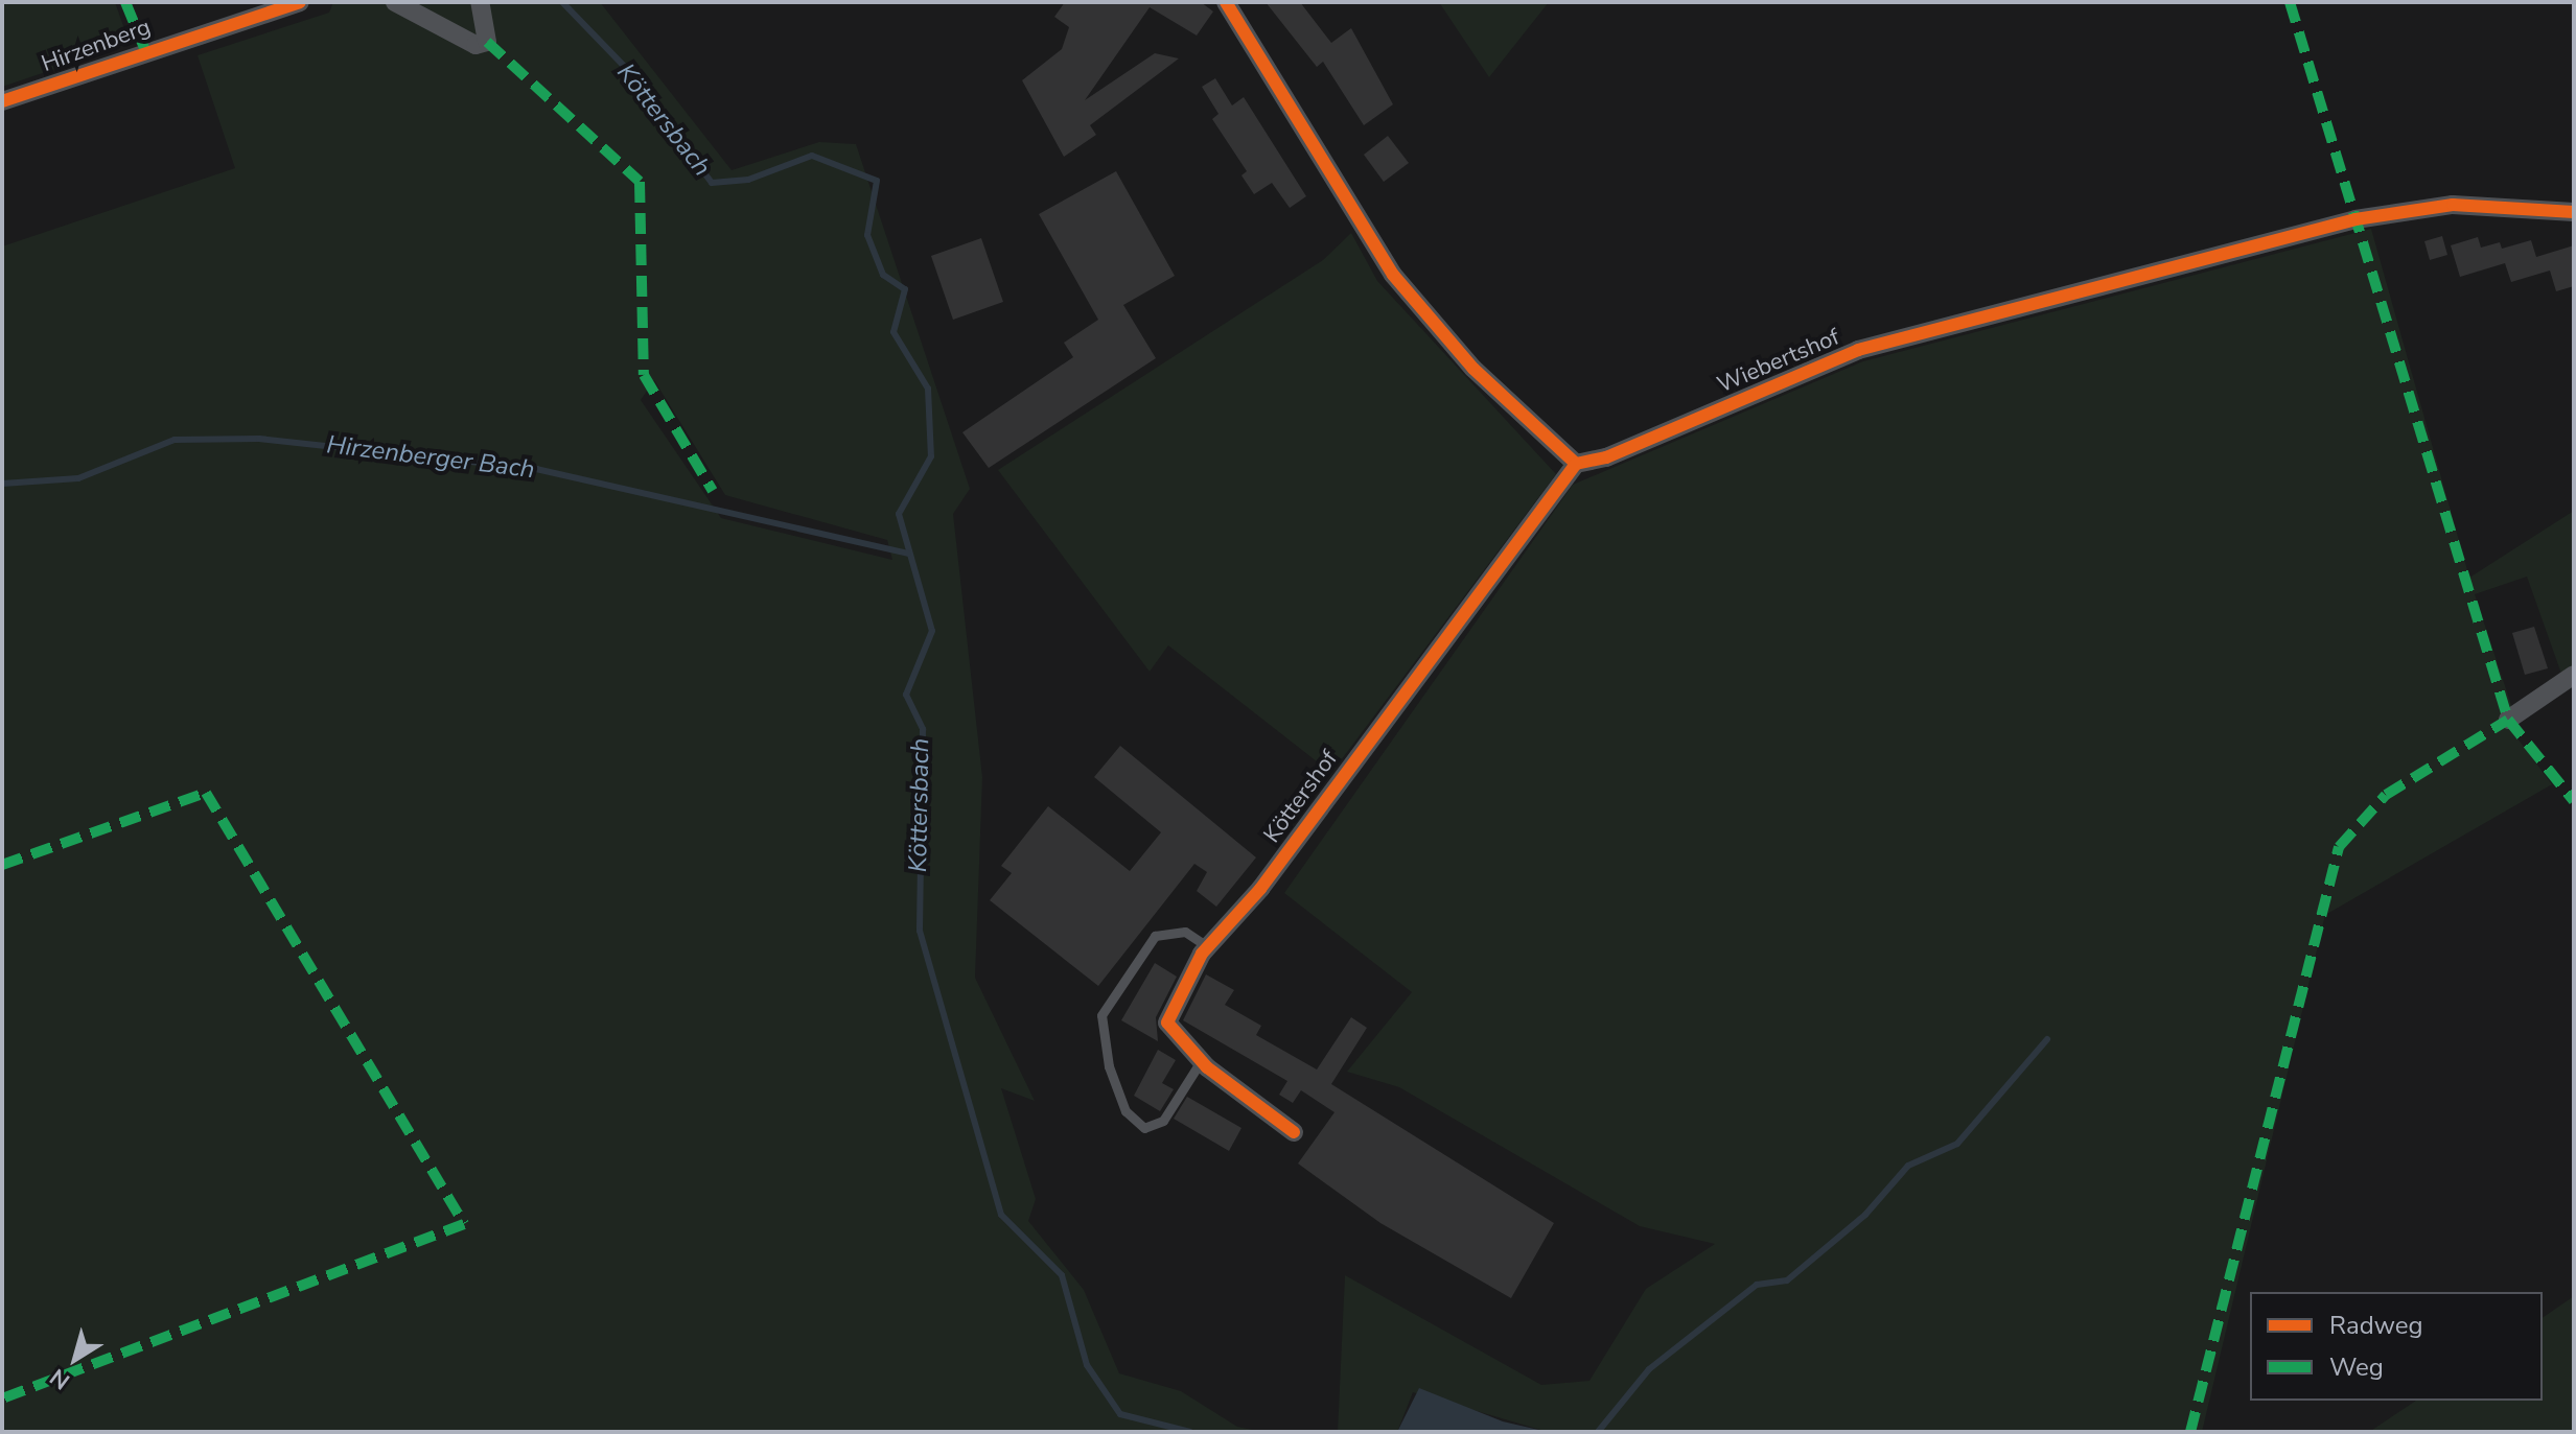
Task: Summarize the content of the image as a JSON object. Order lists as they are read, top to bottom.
{
  "streets": {
    "street": ["Hirzenberg", "Wiebertshof", "Köttershof"]
  },
  "crossings": [
    ["Wiebertshof", "Köttershof"]
  ],
  "water": ["Köttersbach", "Hirzenberger Bach"],
  "legend": ["Radweg", "Weg"],
  "north": "bottom left"
}
